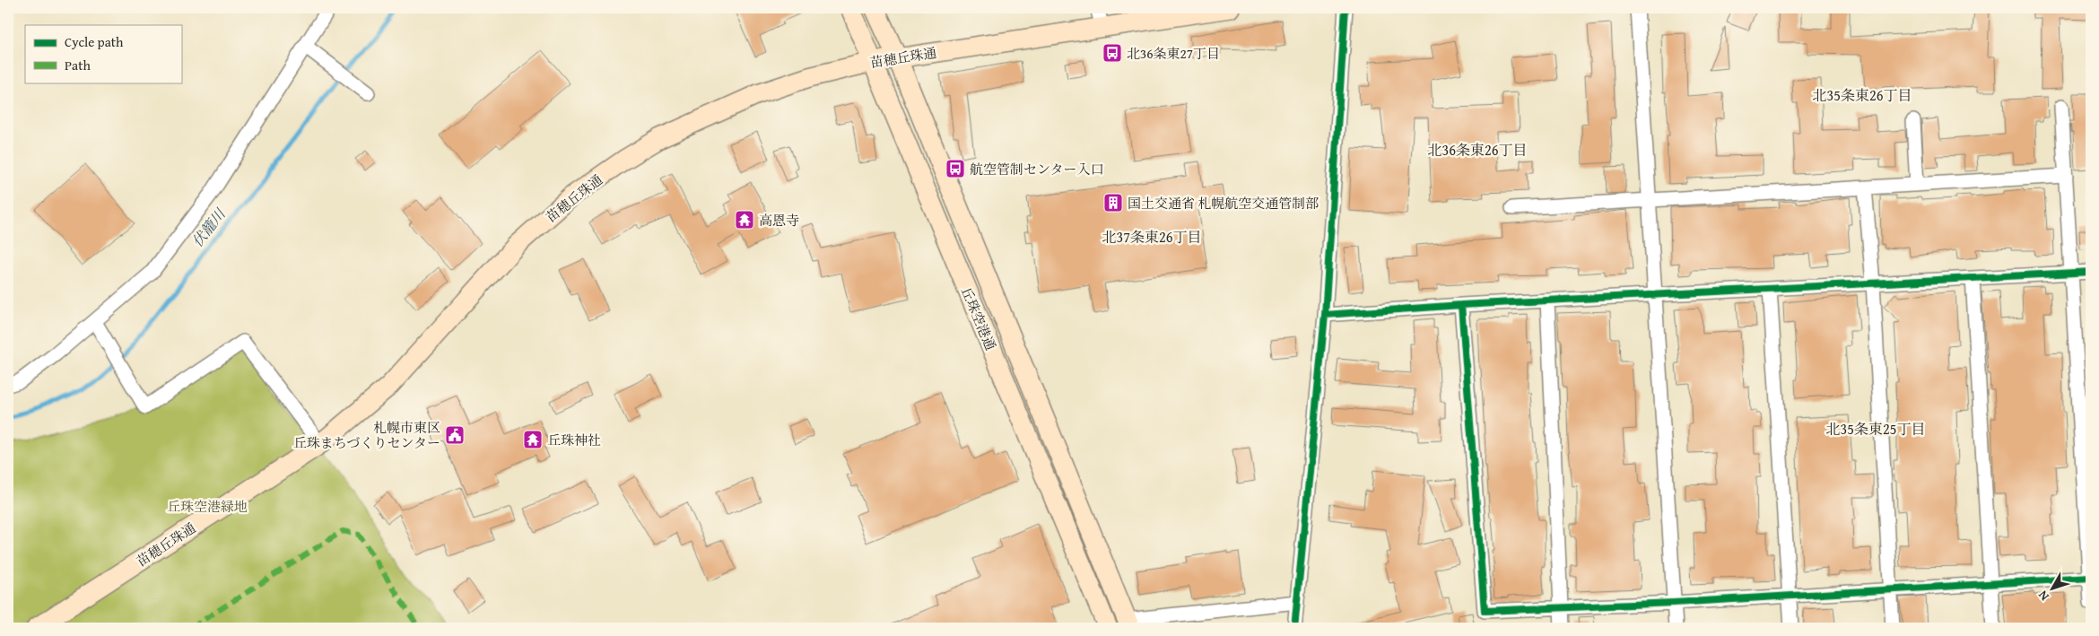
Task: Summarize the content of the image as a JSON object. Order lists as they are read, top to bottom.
{
  "streets": {
    "main road": ["苗穂丘珠通", "丘珠空港通"]
  },
  "crossings": [
    ["苗穂丘珠通", "丘珠空港通"]
  ],
  "districts": [
    "北35条東26丁目",
    "北36条東26丁目",
    "北37条東26丁目",
    "北35条東25丁目"
  ],
  "water": ["伏籠川"],
  "parks": ["丘珠空港緑地"],
  "places": {
    "bus stop": ["北36条東27丁目", "航空管制センター入口"],
    "building": ["国土交通省 札幌航空交通管制部"],
    "temple": ["高恩寺", "丘珠神社"],
    "public building": ["札幌市東区 丘珠まちづくりセンター"]
  },
  "legend": ["Cycle path", "Path"],
  "north": "bottom left"
}
